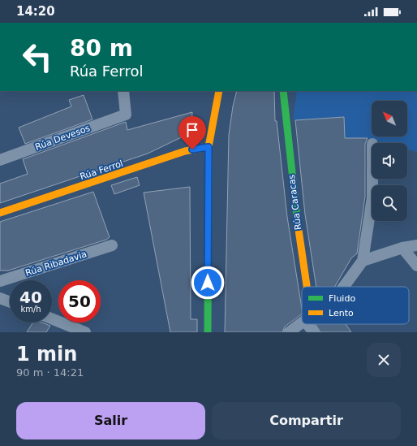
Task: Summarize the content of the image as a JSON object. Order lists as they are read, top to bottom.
{
  "streets": {
    "street": [
      "Rúa Devesos",
      "Rúa Ferrol",
      "Rúa Caracas",
      "Rúa Ribadavia"
    ]
  },
  "legend": ["Fluido", "Lento"],
  "north": "top left",
  "page": {
    "status": "14:20",
    "turn": ["80 m", "Rúa Ferrol"],
    "speed": "40 km/h",
    "limit": "50",
    "heading": ["1 min", "90 m · 14:21"],
    "buttons": ["Salir", "Compartir"]
  }
}
